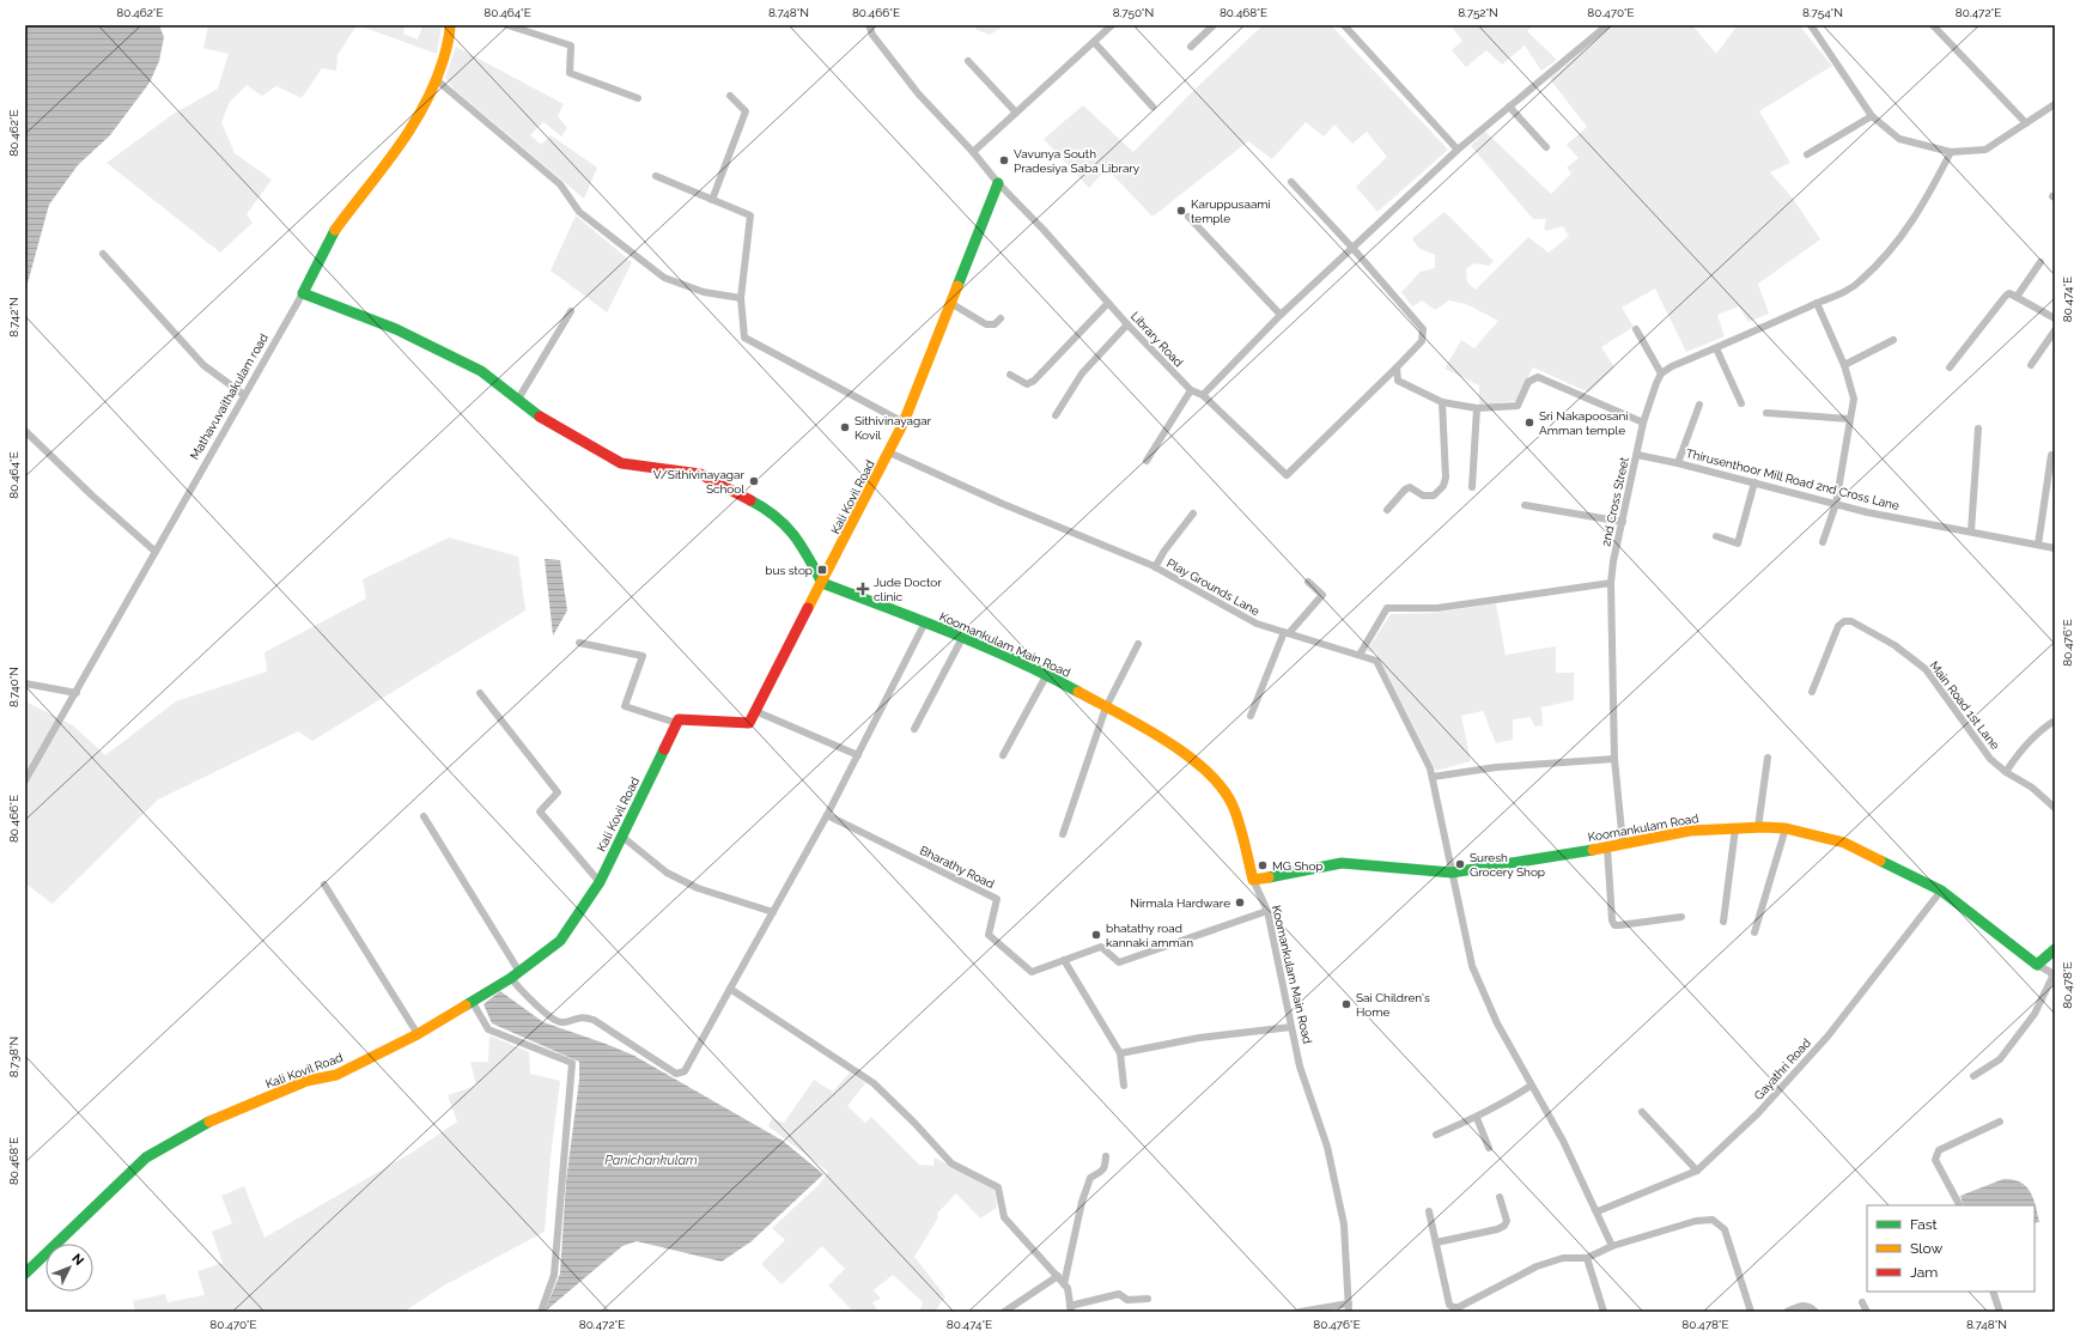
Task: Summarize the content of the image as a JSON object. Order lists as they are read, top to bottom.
{
  "streets": {
    "street": [
      "Library Road",
      "Mathavuvaithakulam road",
      "Thirusenthoor Mill Road 2nd Cross Lane",
      "Kali Kovil Road",
      "2nd Cross Street",
      "Play Grounds Lane",
      "Koomankulam Main Road",
      "Main Road 1st Lane",
      "Koomankulam Road",
      "Bharathy Road",
      "Gayathri Road"
    ]
  },
  "crossings": [
    ["Library Road", "Kali Kovil Road"],
    ["Thirusenthoor Mill Road 2nd Cross Lane", "2nd Cross Street"],
    ["Kali Kovil Road", "Play Grounds Lane"],
    ["Kali Kovil Road", "Koomankulam Main Road"],
    ["2nd Cross Street", "Koomankulam Road"],
    ["Play Grounds Lane", "Koomankulam Road"],
    ["Play Grounds Lane", "Gayathri Road"],
    ["Koomankulam Main Road", "Koomankulam Road"],
    ["Koomankulam Main Road", "Bharathy Road"],
    ["Koomankulam Road", "Gayathri Road"]
  ],
  "water": ["Panichankulam"],
  "places": {
    "other": [
      "Vavunya South Pradesiya Saba Library",
      "Karuppusaami temple",
      "Sri Nakapoosani Amman temple",
      "Sithivinayagar Kovil",
      "V/Sithivinayagar School",
      "Suresh Grocery Shop",
      "MG Shop",
      "Nirmala Hardware",
      "bhatathy road kannaki amman",
      "Sai Children's Home"
    ],
    "transit": ["bus stop"],
    "health": ["Jude Doctor clinic"]
  },
  "legend": ["Fast", "Slow", "Jam"],
  "north": "top right",
  "coordinates": [
    "80.462°E",
    "80.464°E",
    "8.748°N",
    "80.466°E",
    "8.750°N",
    "80.468°E",
    "8.752°N",
    "80.470°E",
    "8.754°N",
    "80.472°E",
    "80.474°E",
    "8.742°N",
    "80.476°E",
    "8.740°N",
    "80.478°E",
    "8.738°N"
  ]
}
